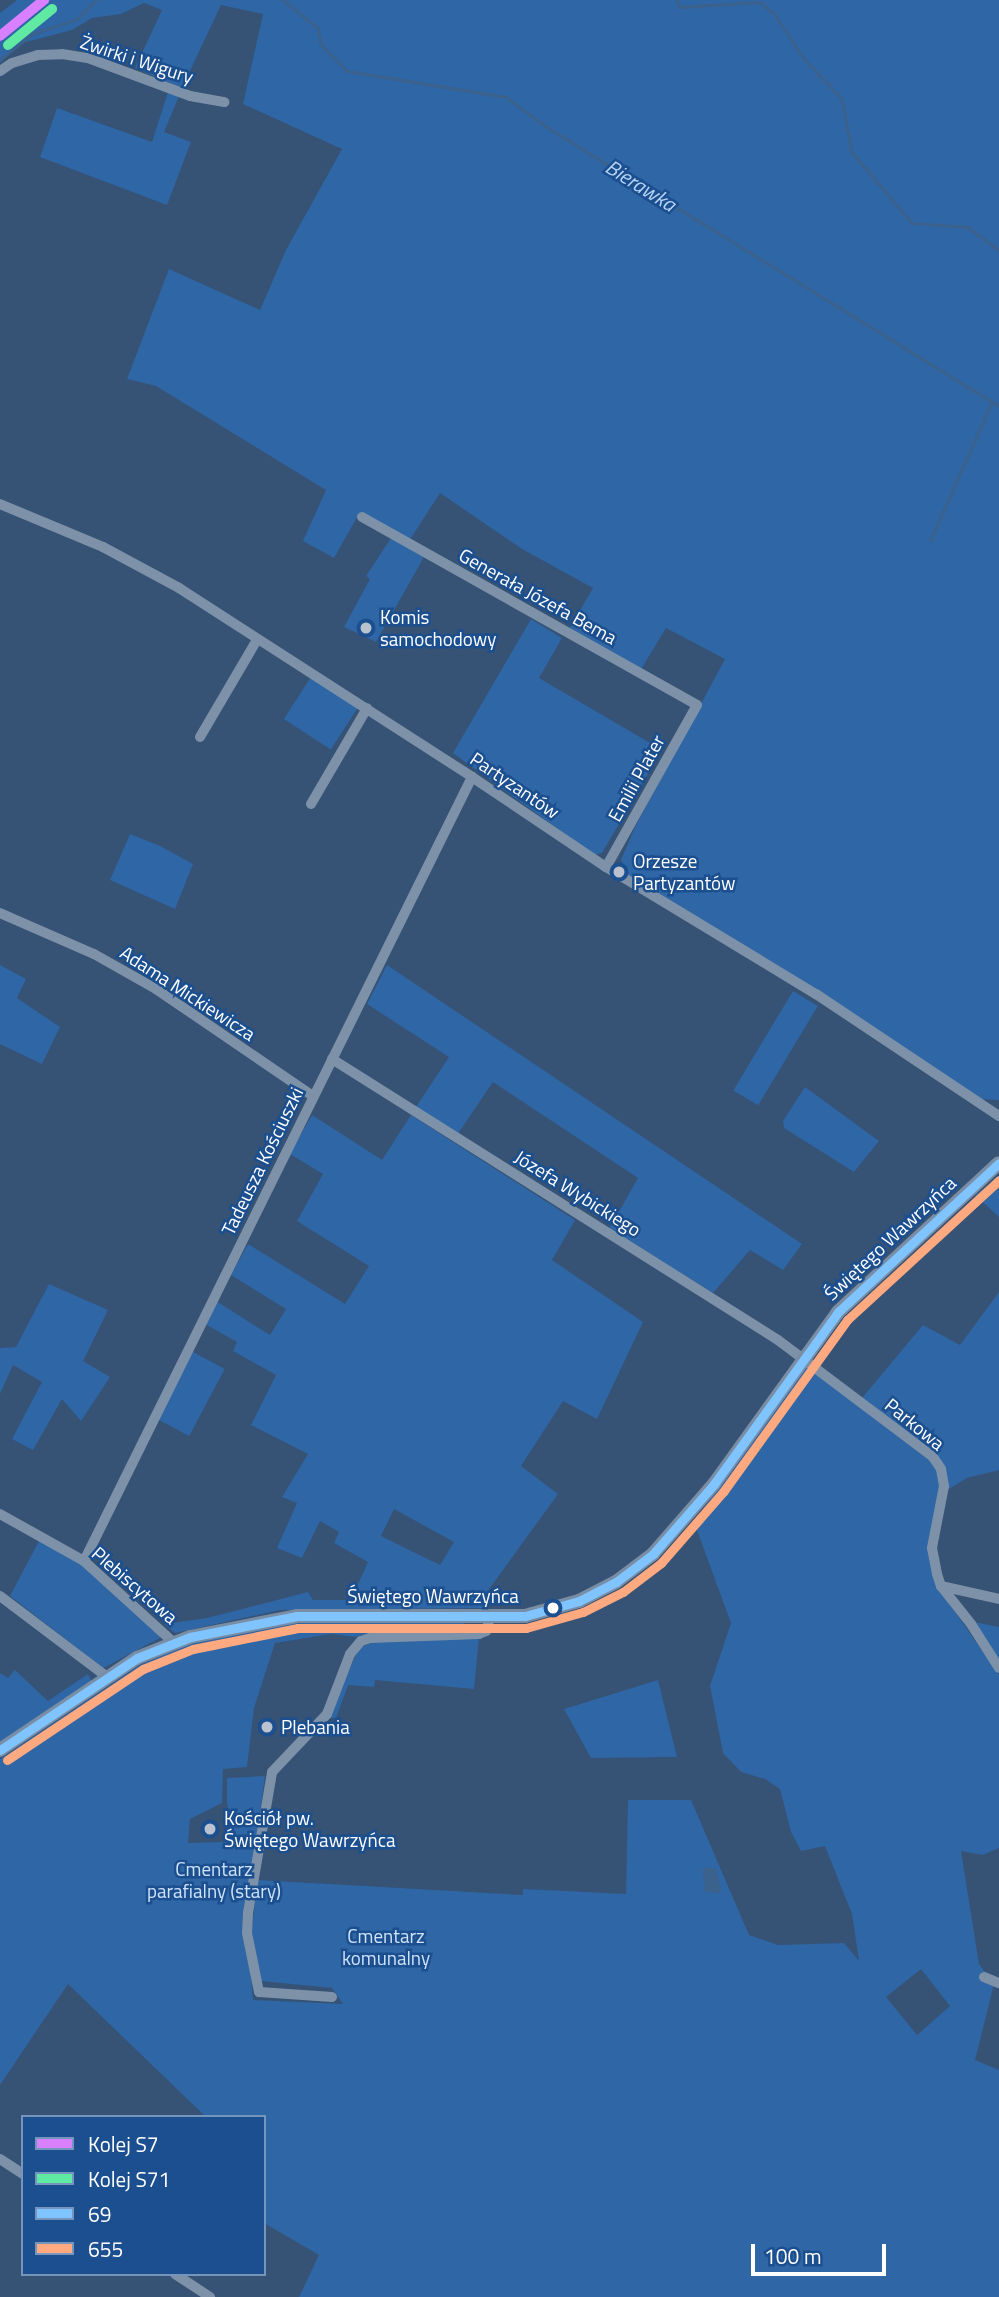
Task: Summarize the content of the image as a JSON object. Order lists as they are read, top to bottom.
{
  "streets": {
    "street": [
      "Żwirki i Wigury",
      "Generała Józefa Bema",
      "Emilii Plater",
      "Partyzantów",
      "Adama Mickiewicza",
      "Tadeusza Kościuszki",
      "Józefa Wybickiego",
      "Świętego Wawrzyńca",
      "Parkowa",
      "Plebiscytowa"
    ]
  },
  "crossings": [
    ["Generała Józefa Bema", "Emilii Plater"],
    ["Emilii Plater", "Partyzantów"],
    ["Partyzantów", "Tadeusza Kościuszki"],
    ["Adama Mickiewicza", "Tadeusza Kościuszki"],
    ["Tadeusza Kościuszki", "Józefa Wybickiego"],
    ["Tadeusza Kościuszki", "Plebiscytowa"],
    ["Józefa Wybickiego", "Świętego Wawrzyńca"],
    ["Józefa Wybickiego", "Parkowa"],
    ["Świętego Wawrzyńca", "Parkowa"],
    ["Świętego Wawrzyńca", "Plebiscytowa"]
  ],
  "water": ["Bierawka"],
  "parks": ["Cmentarz parafialny (stary)", "Cmentarz komunalny"],
  "places": [
    "Komis samochodowy",
    "Orzesze Partyzantów",
    "Plebania",
    "Kościół pw. Świętego Wawrzyńca"
  ],
  "lines": [
    "rail line S7",
    "rail line S71",
    "transit line 69",
    "transit line 655"
  ],
  "legend": [
    "Kolej S7",
    "Kolej S71",
    "69",
    "655"
  ],
  "scale_bar": "100 m"
}
